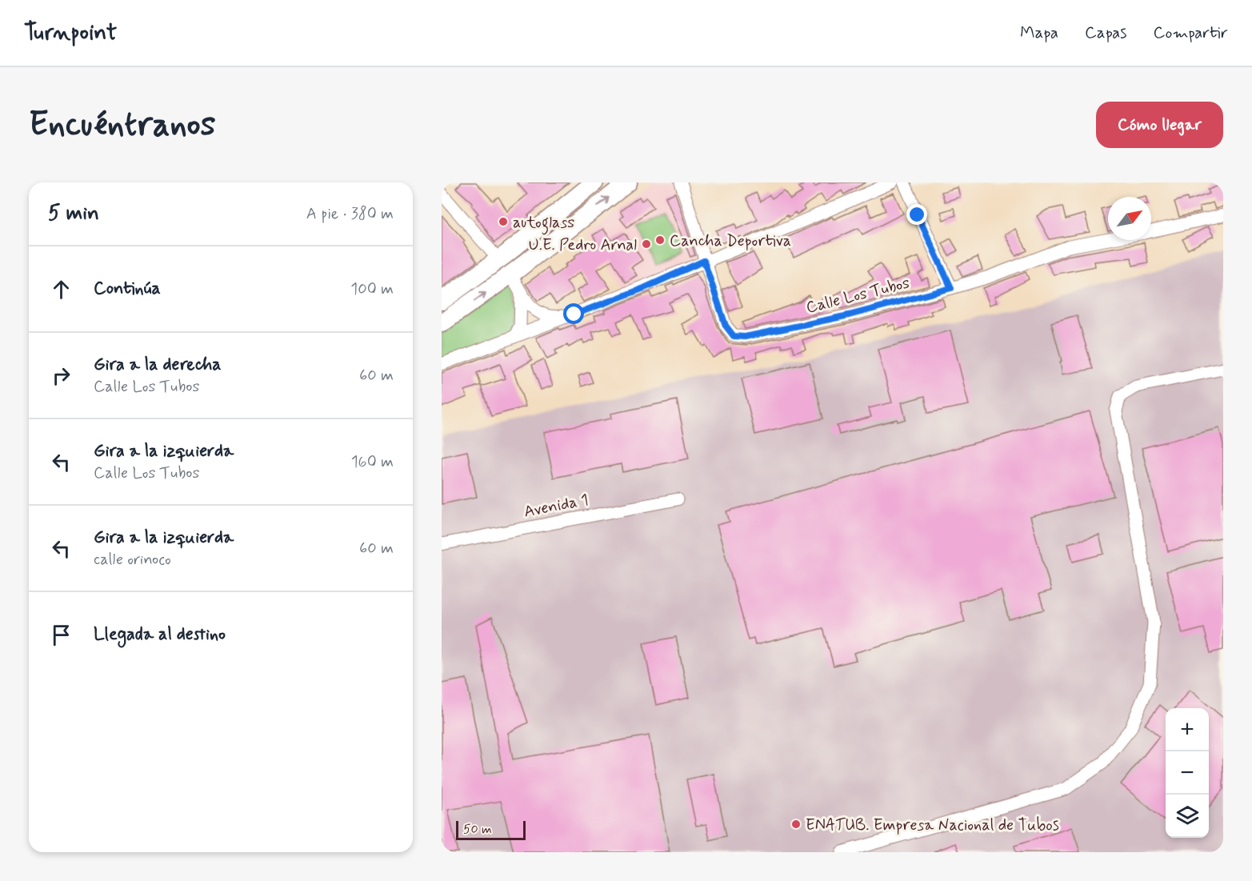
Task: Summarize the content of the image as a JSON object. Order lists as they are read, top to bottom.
{
  "streets": {
    "street": ["Calle Los Tubos", "Avenida 1"]
  },
  "places": [
    "autoglass",
    "Cancha Deportiva",
    "U.E. Pedro Arnal",
    "ENATUB. Empresa Nacional de Tubos"
  ],
  "scale_bar": "50 m",
  "north": "top right",
  "page": {
    "header": "Turnpoint",
    "nav": ["Mapa", "Capas", "Compartir"],
    "buttons": "Cómo llegar",
    "title": "Encuéntranos",
    "heading": ["5 min", "A pie · 380 m"],
    "list": [
      ["Continúa", "100 m"],
      ["Gira a la derecha", "Calle Los Tubos", "60 m"],
      ["Gira a la izquierda", "Calle Los Tubos", "160 m"],
      ["Gira a la izquierda", "calle orinoco", "60 m"],
      "Llegada al destino"
    ],
    "map_buttons": ["+", "−"],
    "scale": "50 m"
  }
}
